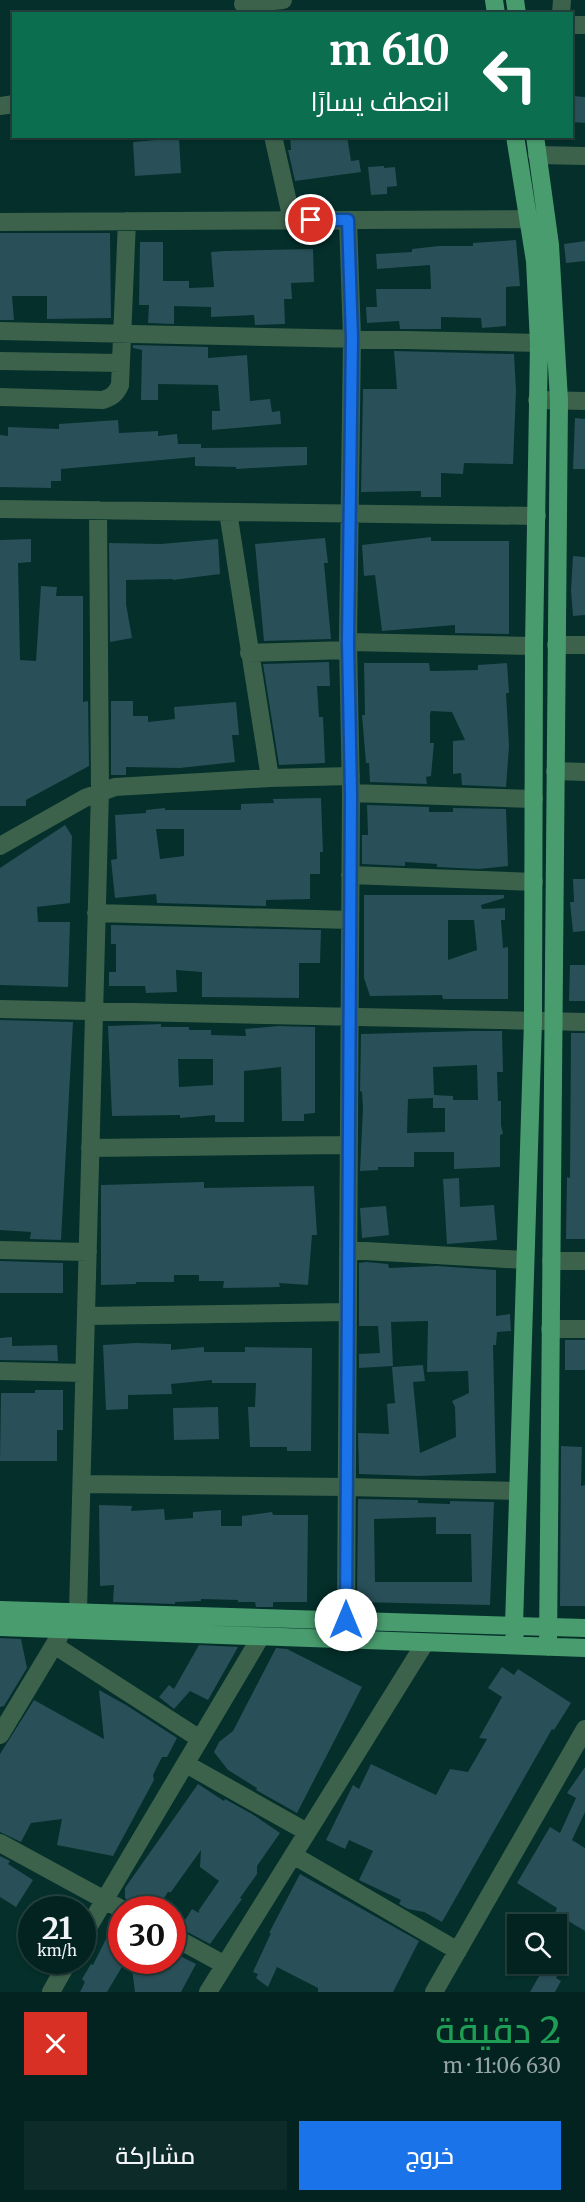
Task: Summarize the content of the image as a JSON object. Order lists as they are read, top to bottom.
{
  "page": {
    "turn": ["610 m", "انعطف يسارًا"],
    "speed": "21 km/h",
    "limit": "30",
    "heading": ["2 دقيقة", "630 m · 11:06"],
    "buttons": ["خروج", "مشاركة"]
  }
}
